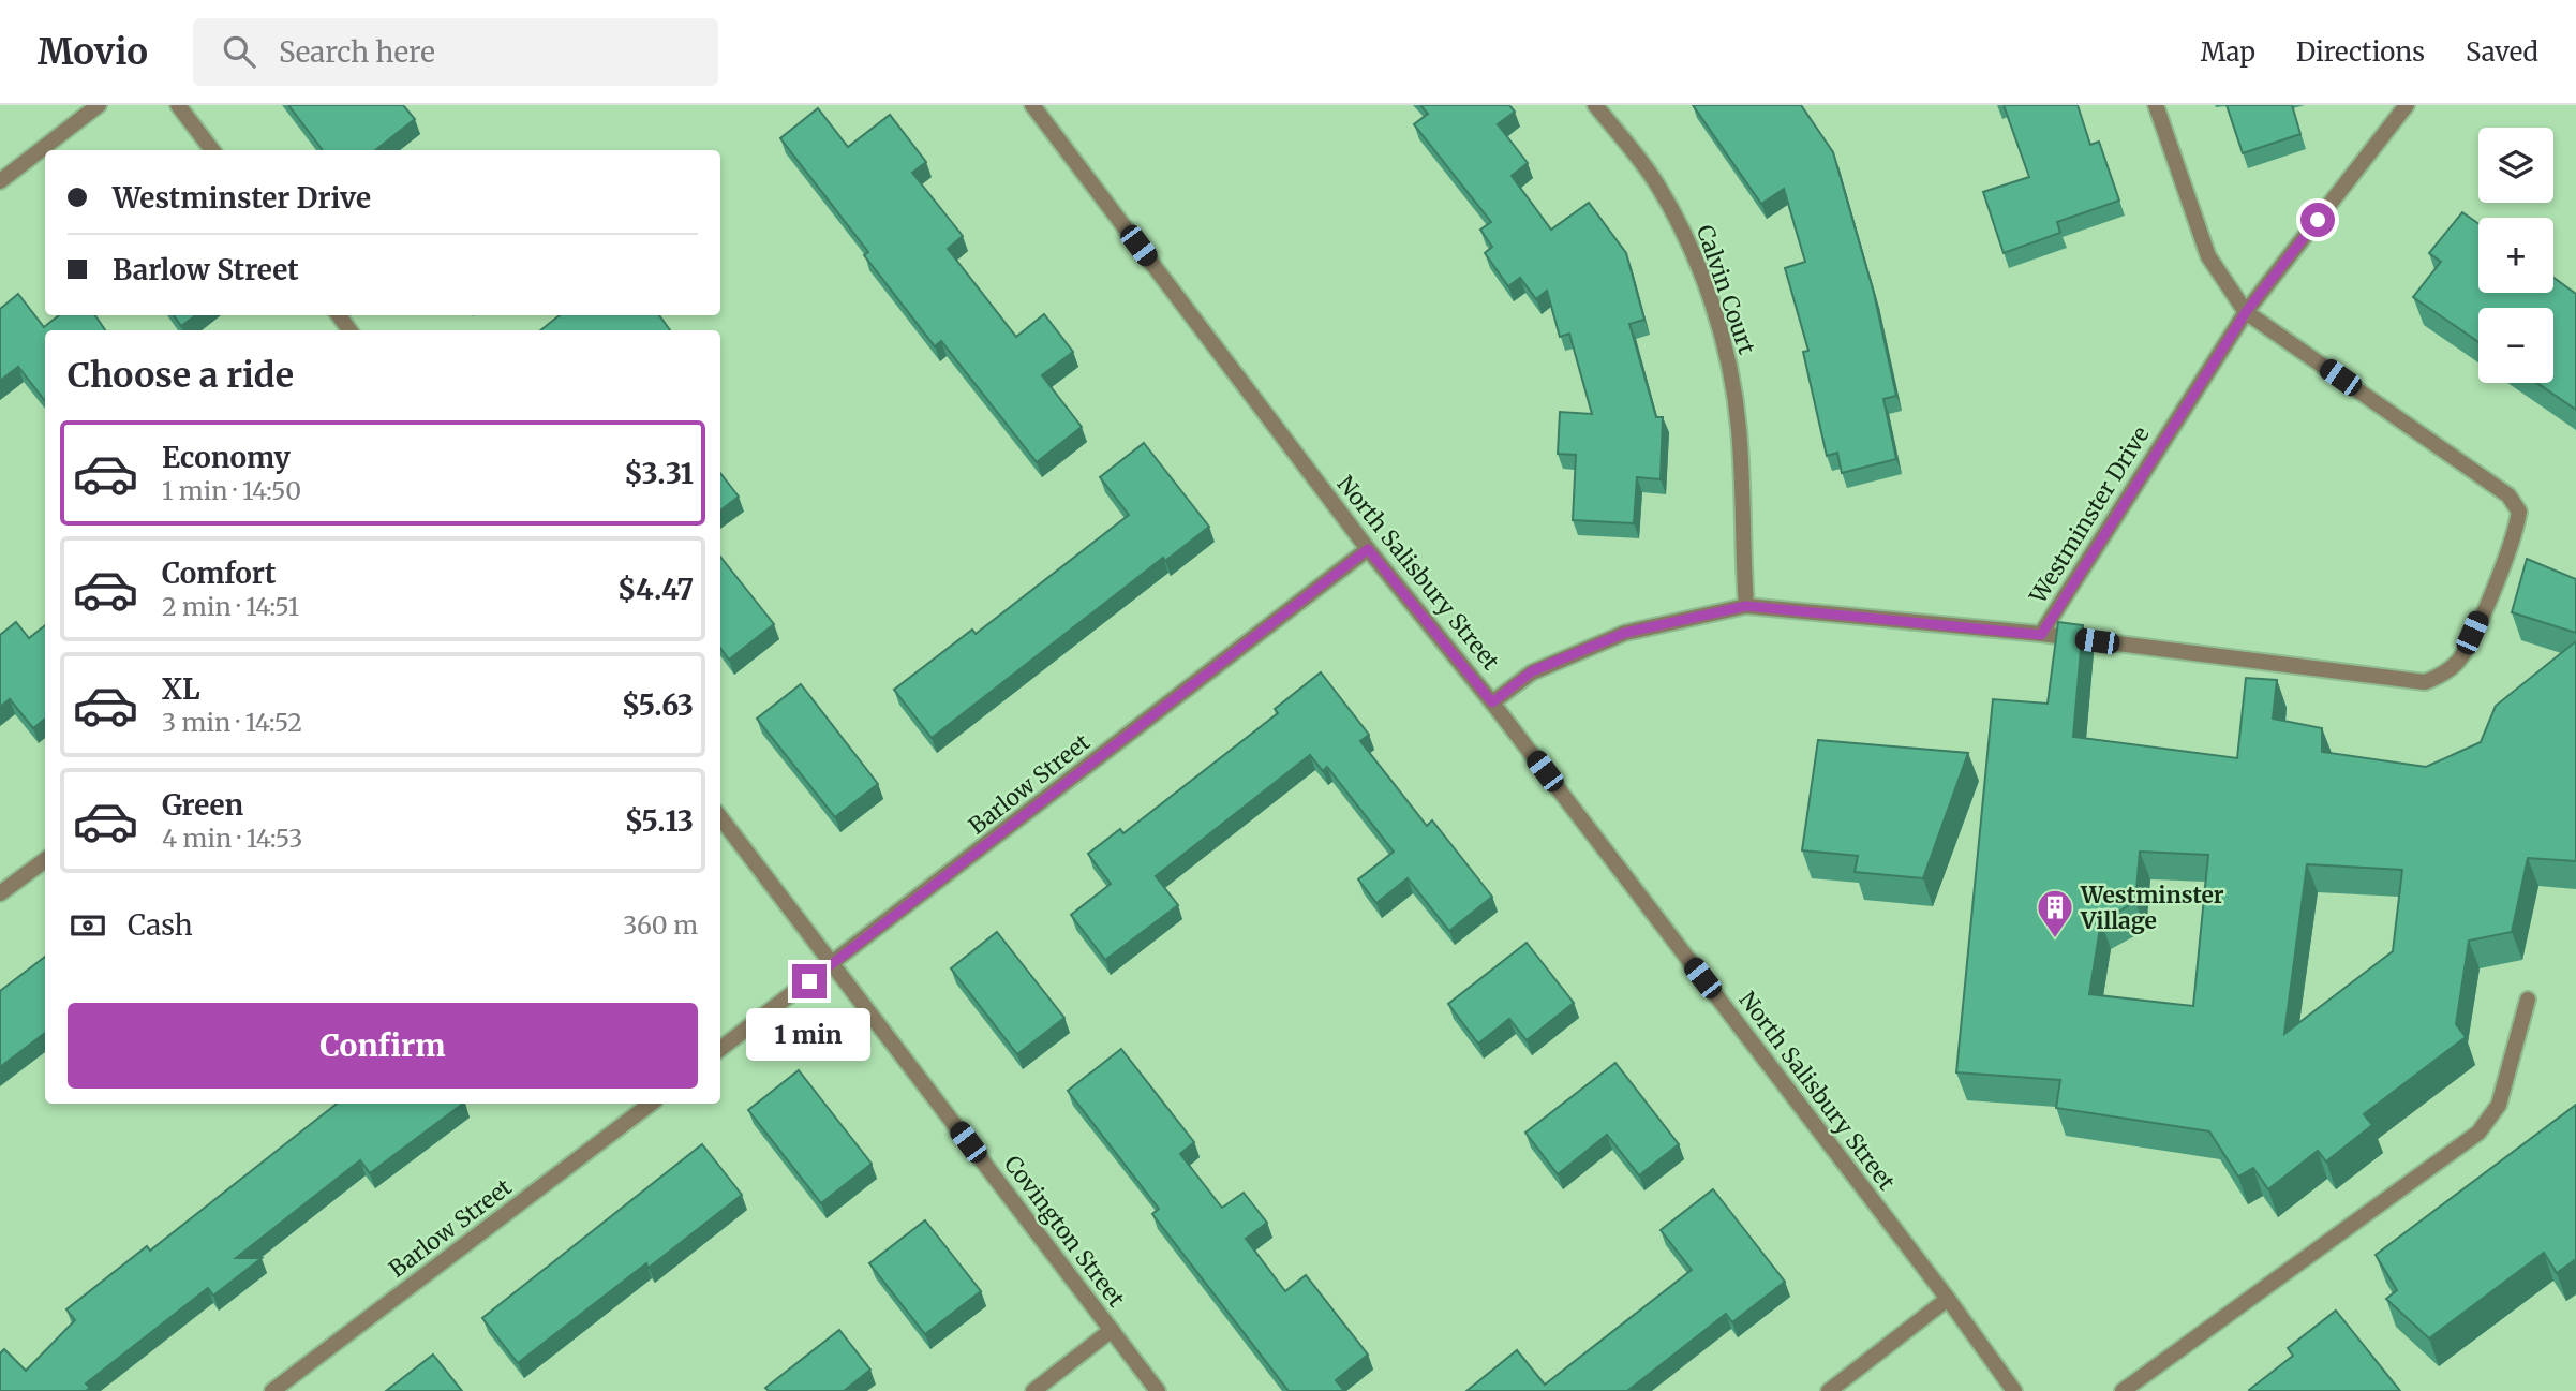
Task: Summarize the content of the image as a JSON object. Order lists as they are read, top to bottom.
{
  "streets": {
    "street": [
      "Calvin Court",
      "Westminster Drive",
      "North Salisbury Street",
      "Barlow Street",
      "Covington Street"
    ]
  },
  "crossings": [
    ["Calvin Court", "Westminster Drive"],
    ["Westminster Drive", "North Salisbury Street"],
    ["North Salisbury Street", "Barlow Street"],
    ["Barlow Street", "Covington Street"]
  ],
  "places": {
    "building": ["Westminster Village"]
  },
  "page": {
    "header": "Movio",
    "search": "Search here",
    "nav": ["Map", "Directions", "Saved"],
    "map_buttons": ["+", "−"],
    "banner": ["Westminster Drive", "Barlow Street"],
    "heading": "Choose a ride",
    "list": [
      {
        "name": "Economy",
        "note": "1 min · 14:50",
        "value": "$3.31"
      },
      {
        "name": "Comfort",
        "note": "2 min · 14:51",
        "value": "$4.47"
      },
      {
        "name": "XL",
        "note": "3 min · 14:52",
        "value": "$5.63"
      },
      {
        "name": "Green",
        "note": "4 min · 14:53",
        "value": "$5.13"
      }
    ],
    "pay": ["Cash", "360 m"],
    "buttons": "Confirm",
    "bubble": "1 min"
  }
}
